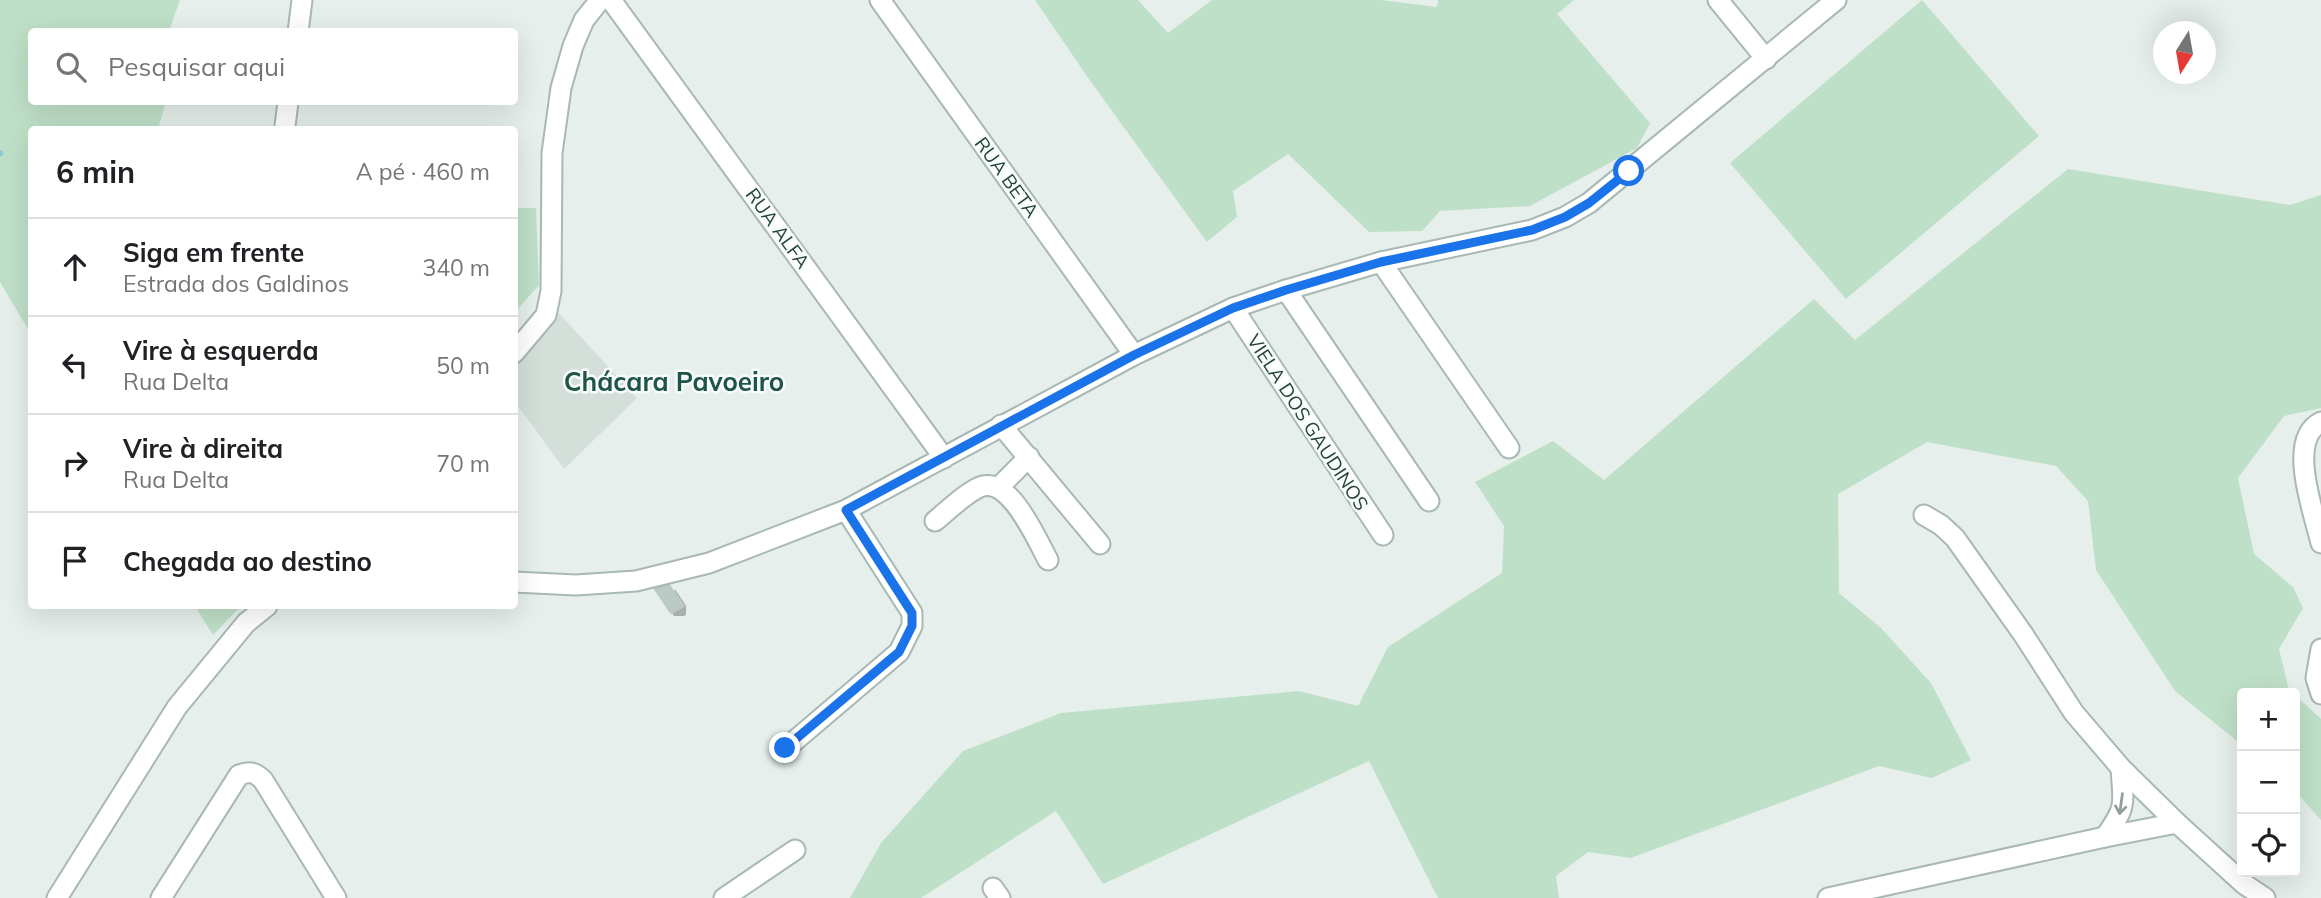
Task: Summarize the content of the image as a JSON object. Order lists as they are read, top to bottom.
{
  "streets": {
    "street": ["RUA BETA", "RUA ALFA", "VIELA DOS GAUDINOS"]
  },
  "districts": ["Chácara Pavoeiro"],
  "north": "bottom",
  "page": {
    "search": "Pesquisar aqui",
    "heading": ["6 min", "A pé · 460 m"],
    "list": [
      ["Siga em frente", "Estrada dos Galdinos", "340 m"],
      ["Vire à esquerda", "Rua Delta", "50 m"],
      ["Vire à direita", "Rua Delta", "70 m"],
      "Chegada ao destino"
    ],
    "map_buttons": ["+", "−"]
  }
}
